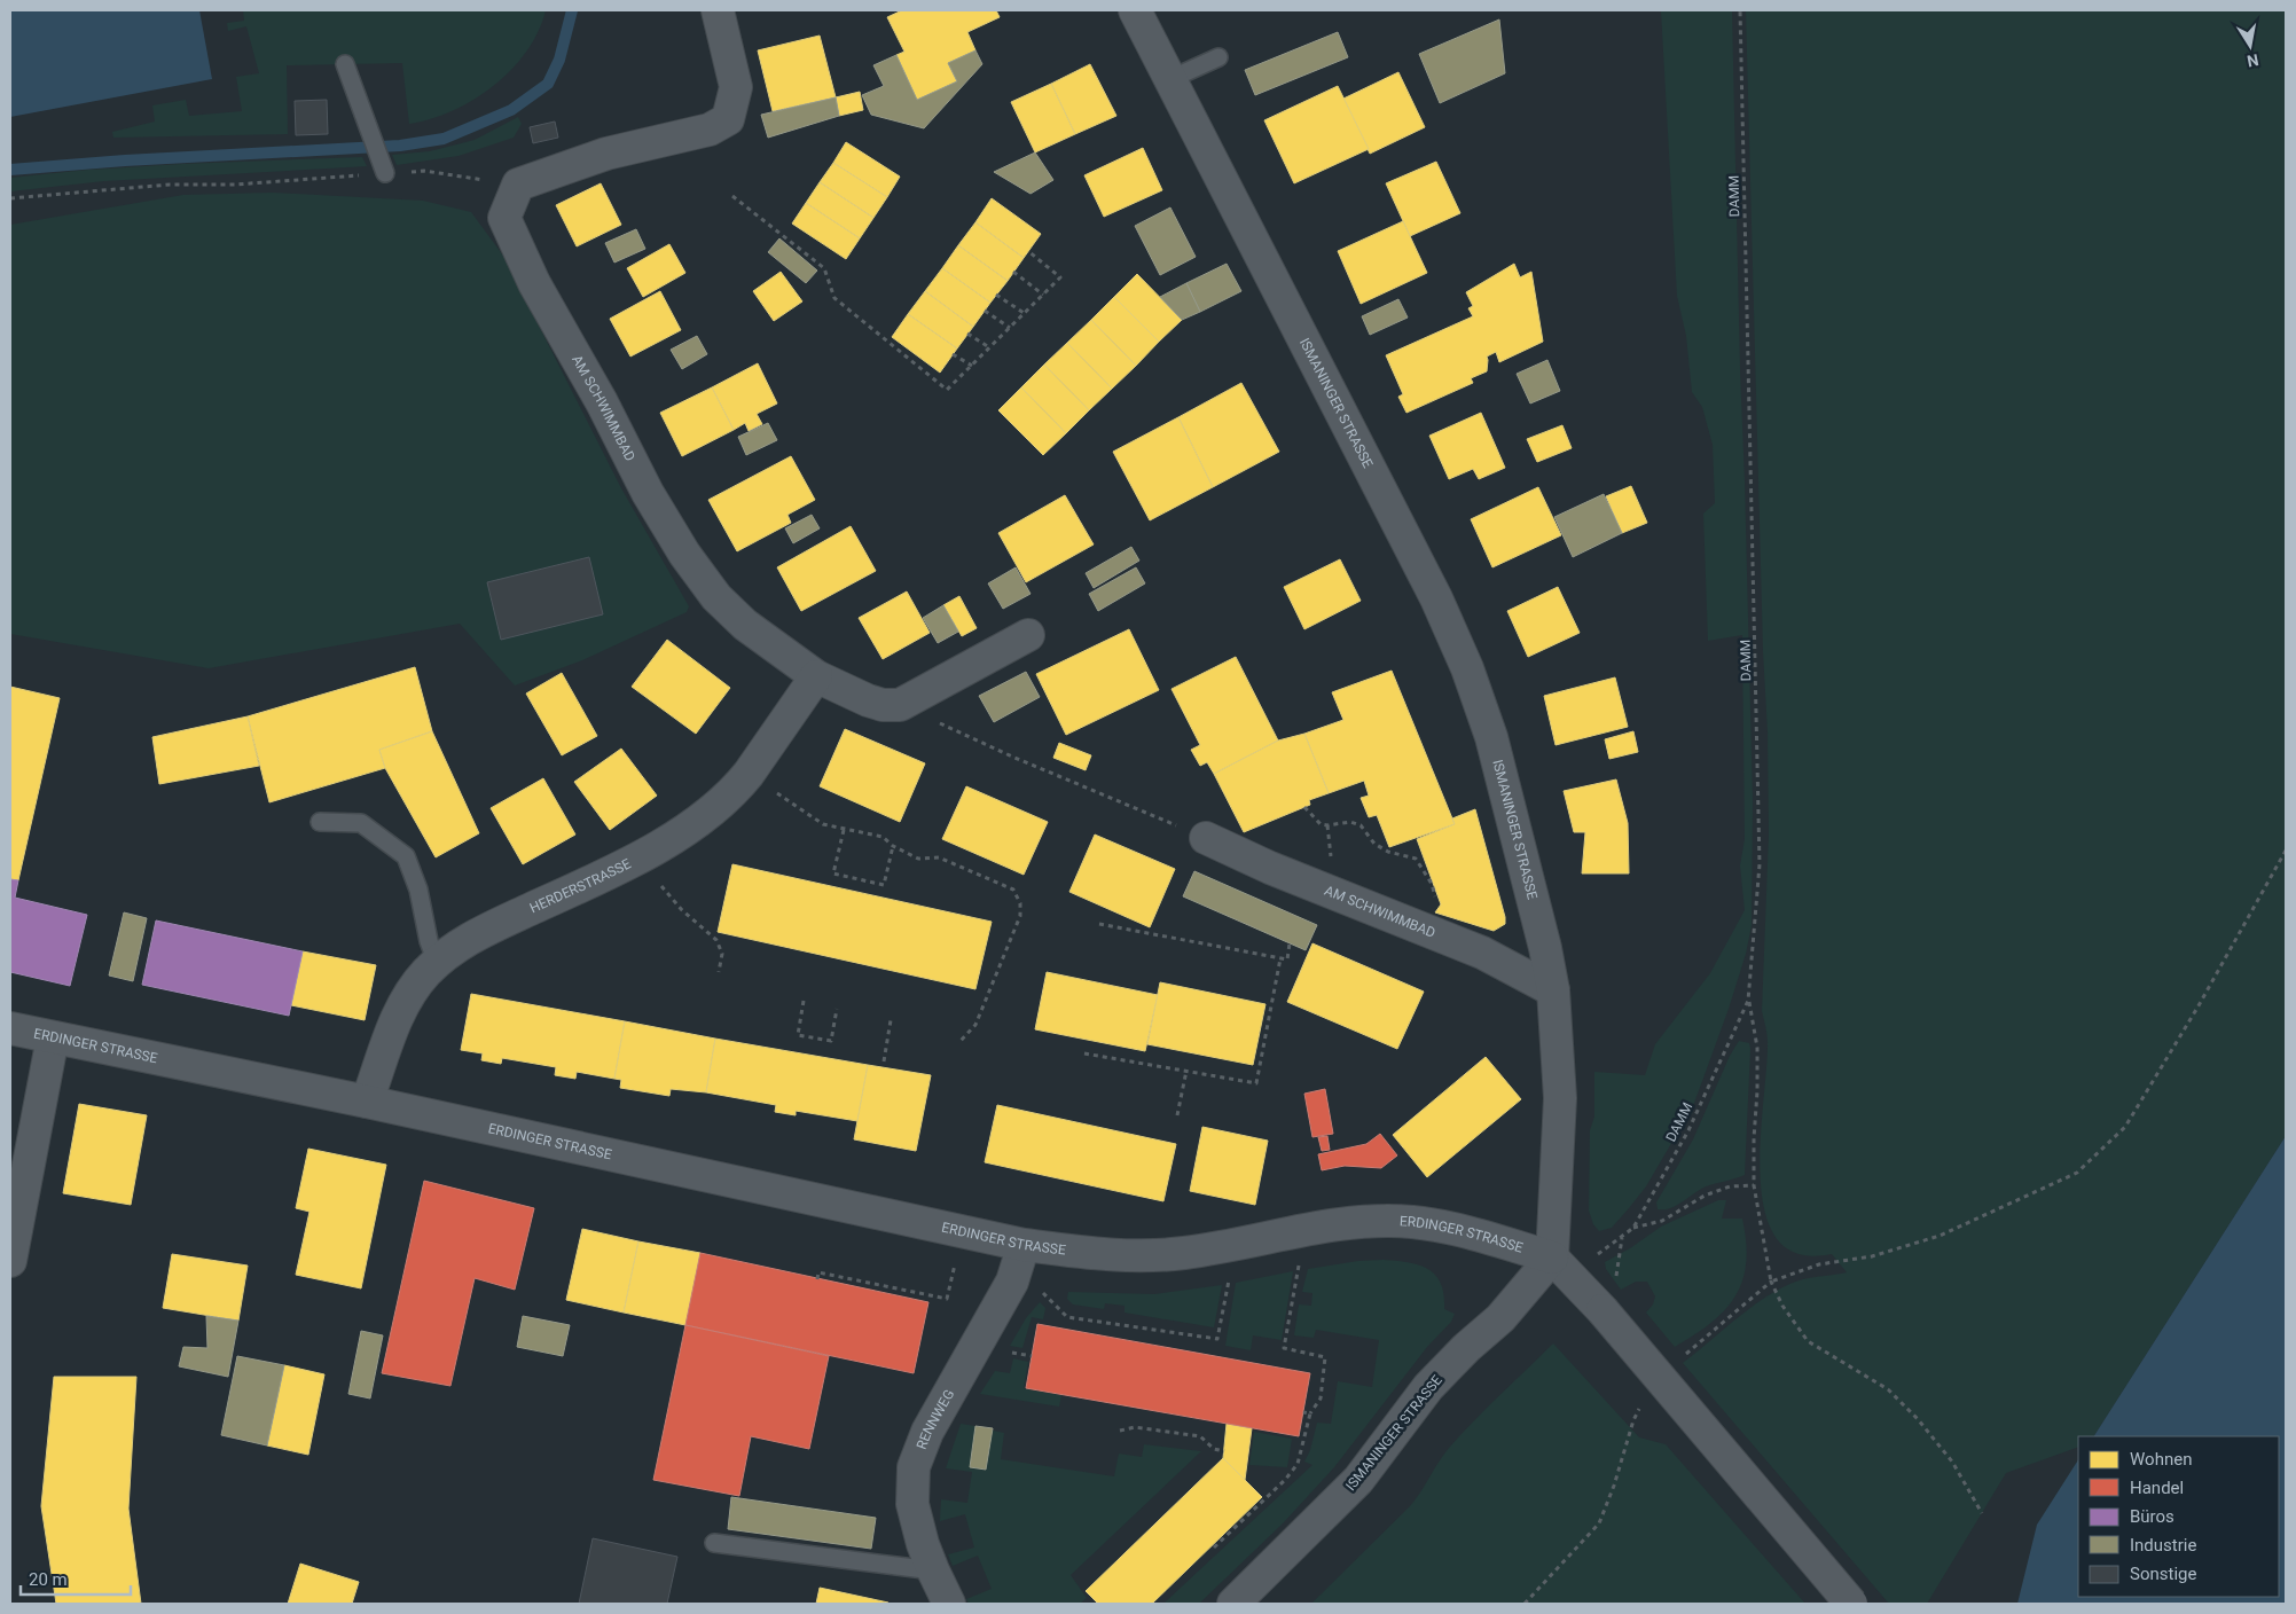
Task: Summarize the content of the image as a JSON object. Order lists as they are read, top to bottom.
{
  "streets": {
    "street": [
      "ISMANINGER STRASSE",
      "AM SCHWIMMBAD",
      "HERDERSTRASSE",
      "ERDINGER STRASSE",
      "RENNWEG"
    ],
    "path": ["DAMM"]
  },
  "crossings": [
    ["ISMANINGER STRASSE", "AM SCHWIMMBAD"],
    ["ISMANINGER STRASSE", "ERDINGER STRASSE"],
    ["AM SCHWIMMBAD", "HERDERSTRASSE"],
    ["HERDERSTRASSE", "ERDINGER STRASSE"],
    ["ERDINGER STRASSE", "RENNWEG"]
  ],
  "legend": [
    "Wohnen",
    "Handel",
    "Büros",
    "Industrie",
    "Sonstige"
  ],
  "scale_bar": "20 m",
  "north": "bottom"
}
